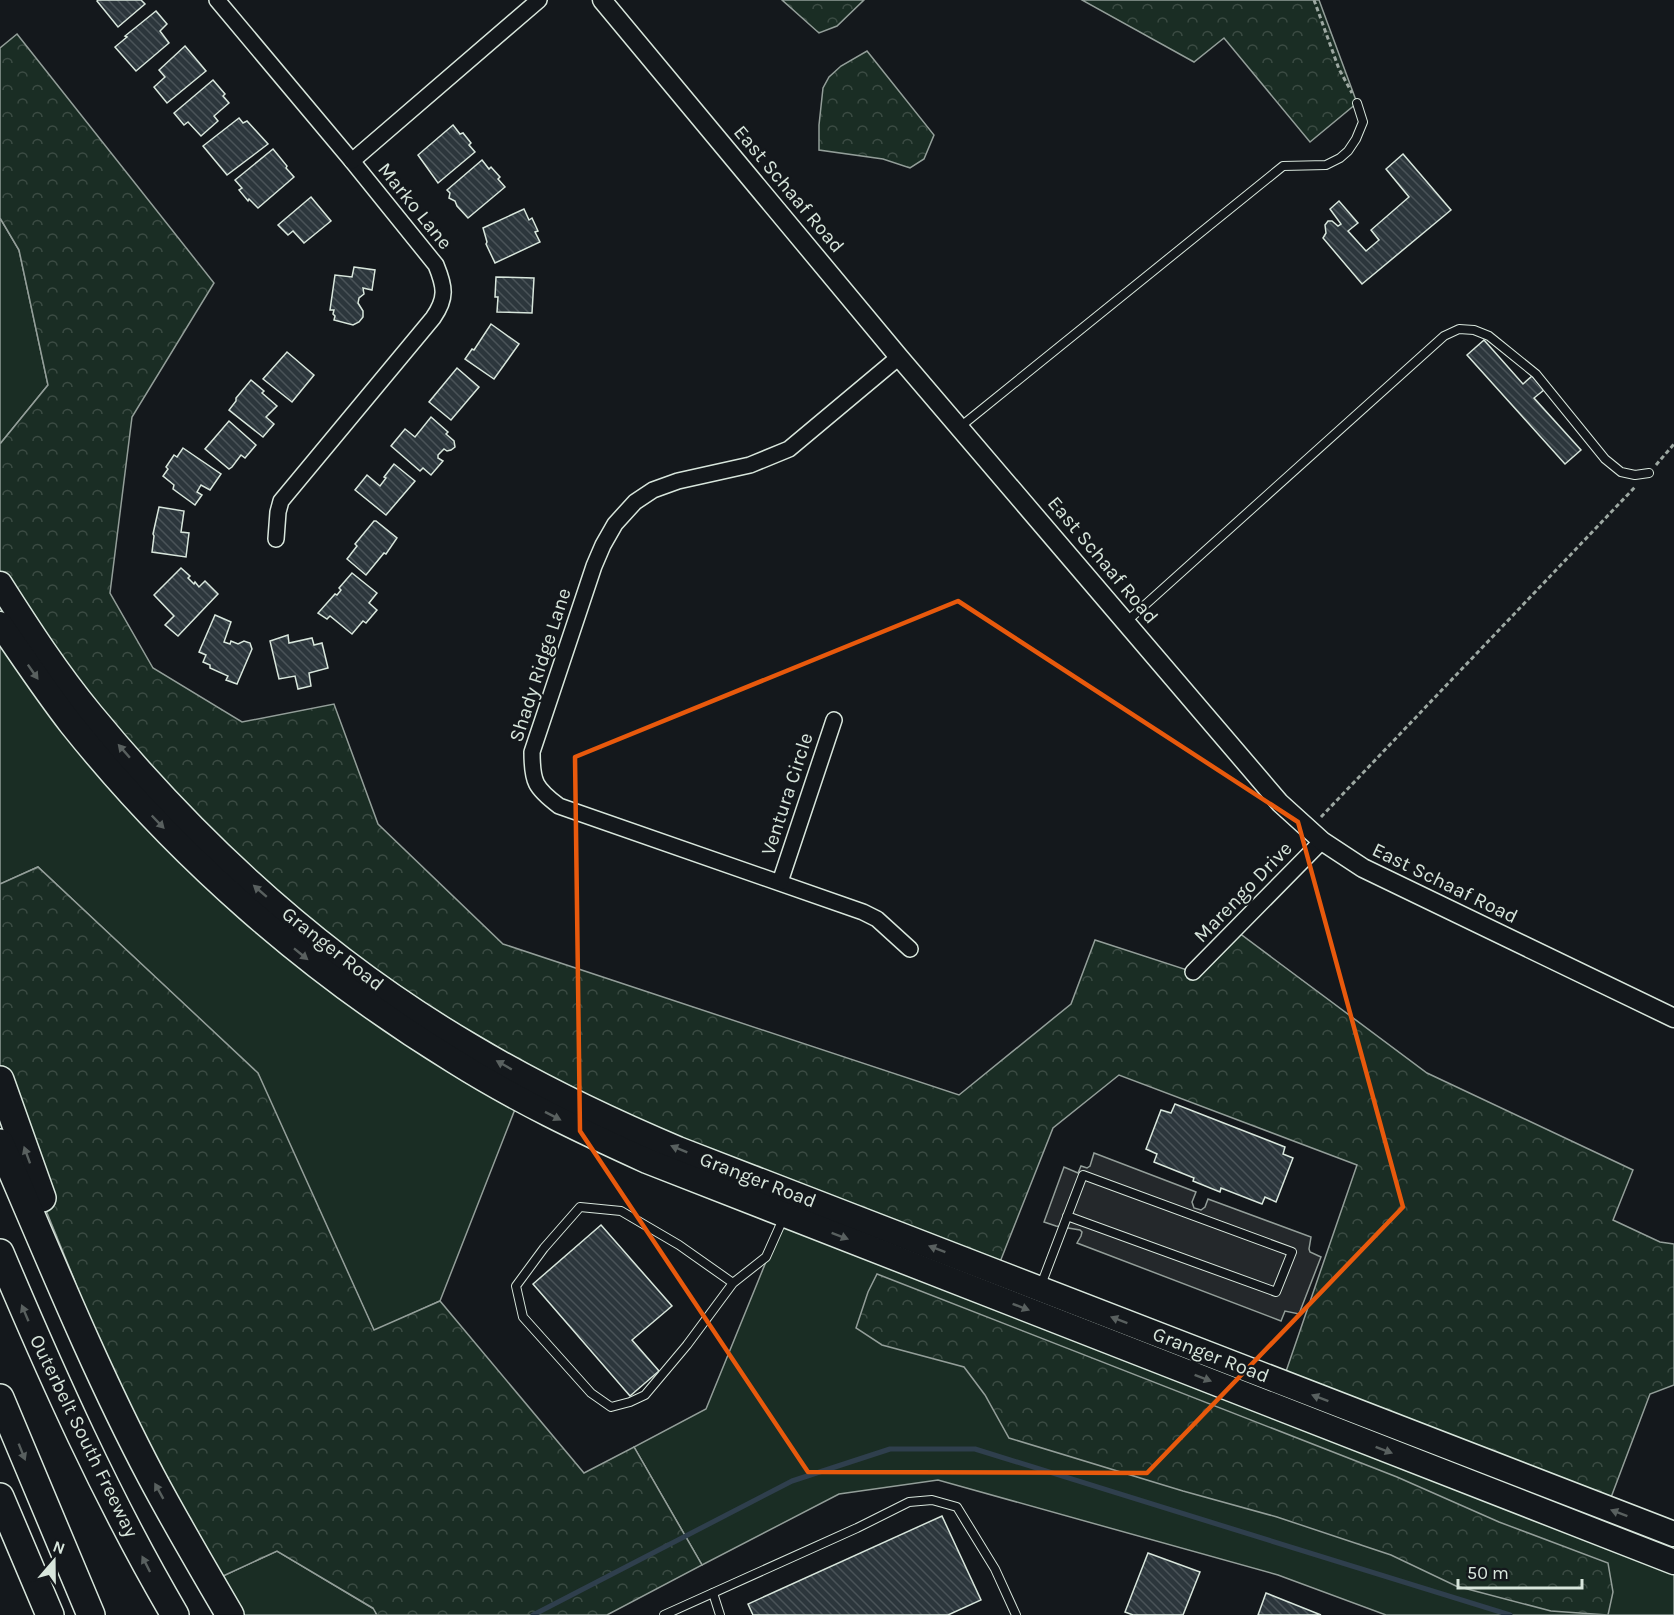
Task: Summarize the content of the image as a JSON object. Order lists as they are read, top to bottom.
{
  "streets": {
    "highway": ["Outerbelt South Freeway"],
    "main road": ["Granger Road"],
    "street": [
      "East Schaaf Road",
      "Marko Lane",
      "Shady Ridge Lane",
      "Ventura Circle",
      "Marengo Drive"
    ]
  },
  "crossings": [
    ["East Schaaf Road", "Shady Ridge Lane"],
    ["East Schaaf Road", "Marengo Drive"],
    ["Shady Ridge Lane", "Ventura Circle"]
  ],
  "scale_bar": "50 m",
  "north": "top"
}
